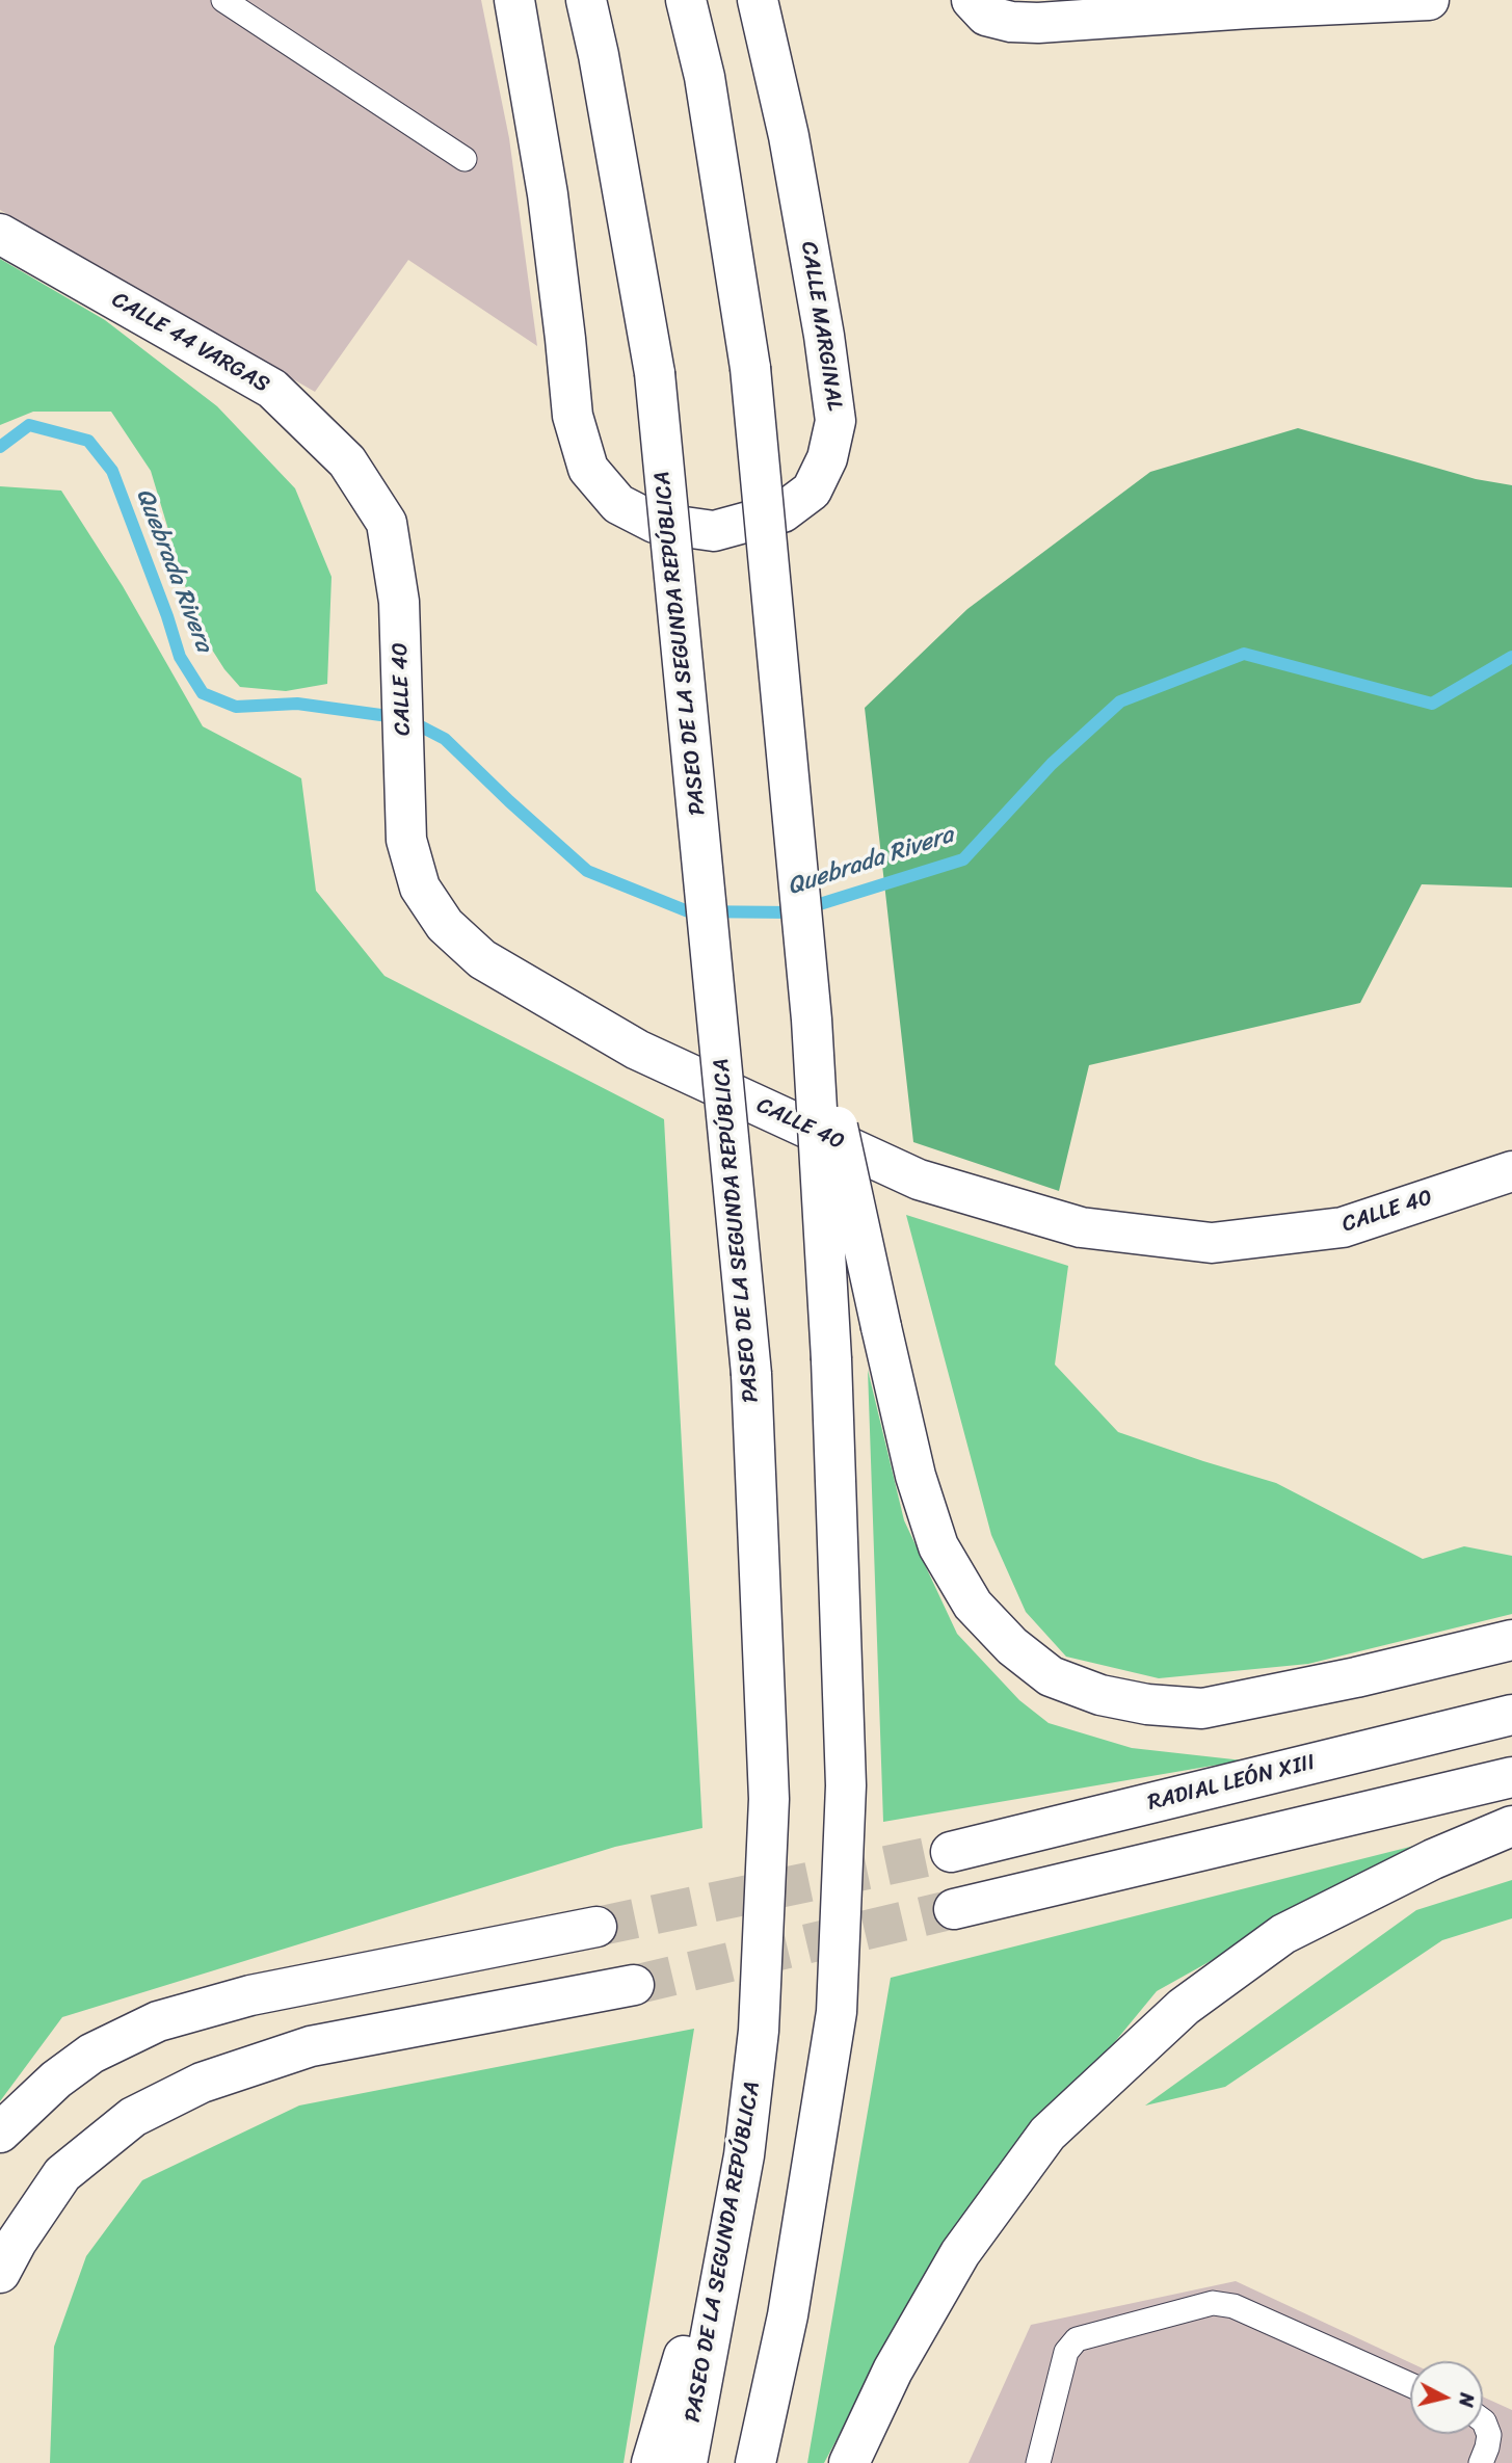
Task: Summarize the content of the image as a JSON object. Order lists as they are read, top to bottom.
{
  "streets": {
    "main road": [
      "CALLE MARGINAL",
      "CALLE 44 VARGAS",
      "PASEO DE LA SEGUNDA REPÚBLICA",
      "CALLE 40",
      "RADIAL LEÓN XIII"
    ]
  },
  "crossings": [
    ["CALLE 44 VARGAS", "CALLE 40"]
  ],
  "water": ["Quebrada Rivera"],
  "north": "right"
}
